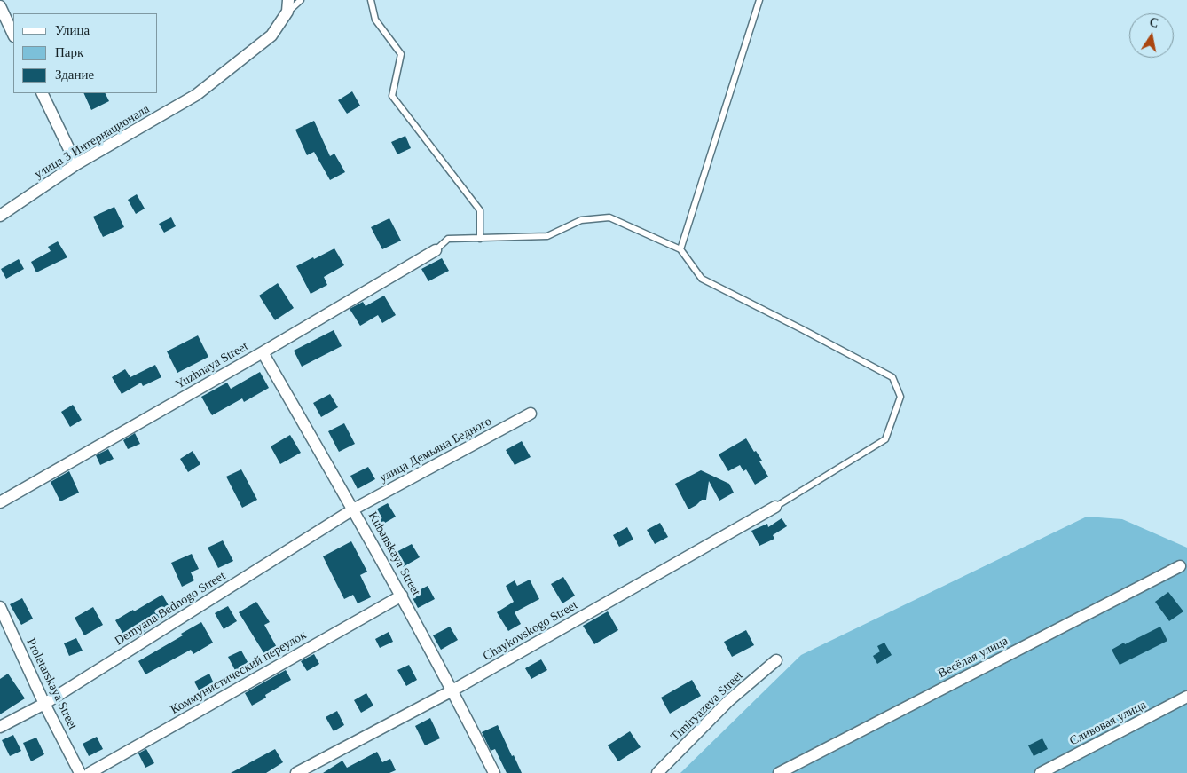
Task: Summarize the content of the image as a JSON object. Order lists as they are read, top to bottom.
{
  "streets": {
    "street": [
      "улица 3 Интернационала",
      "Yuzhnaya Street",
      "улица Демьяна Бедного",
      "Kubanskaya Street",
      "Demyana Bednogo Street",
      "Chaykovskogo Street",
      "Весёлая улица",
      "Коммунистический переулок",
      "Proletarskaya Street",
      "Timiryazeva Street",
      "Сливовая улица"
    ]
  },
  "crossings": [
    ["Yuzhnaya Street", "Kubanskaya Street"],
    ["улица Демьяна Бедного", "Kubanskaya Street"],
    ["улица Демьяна Бедного", "Demyana Bednogo Street"],
    ["Kubanskaya Street", "Demyana Bednogo Street"],
    ["Kubanskaya Street", "Chaykovskogo Street"],
    ["Kubanskaya Street", "Коммунистический переулок"],
    ["Demyana Bednogo Street", "Proletarskaya Street"]
  ],
  "legend": ["Улица", "Парк", "Здание"],
  "north": "top"
}
